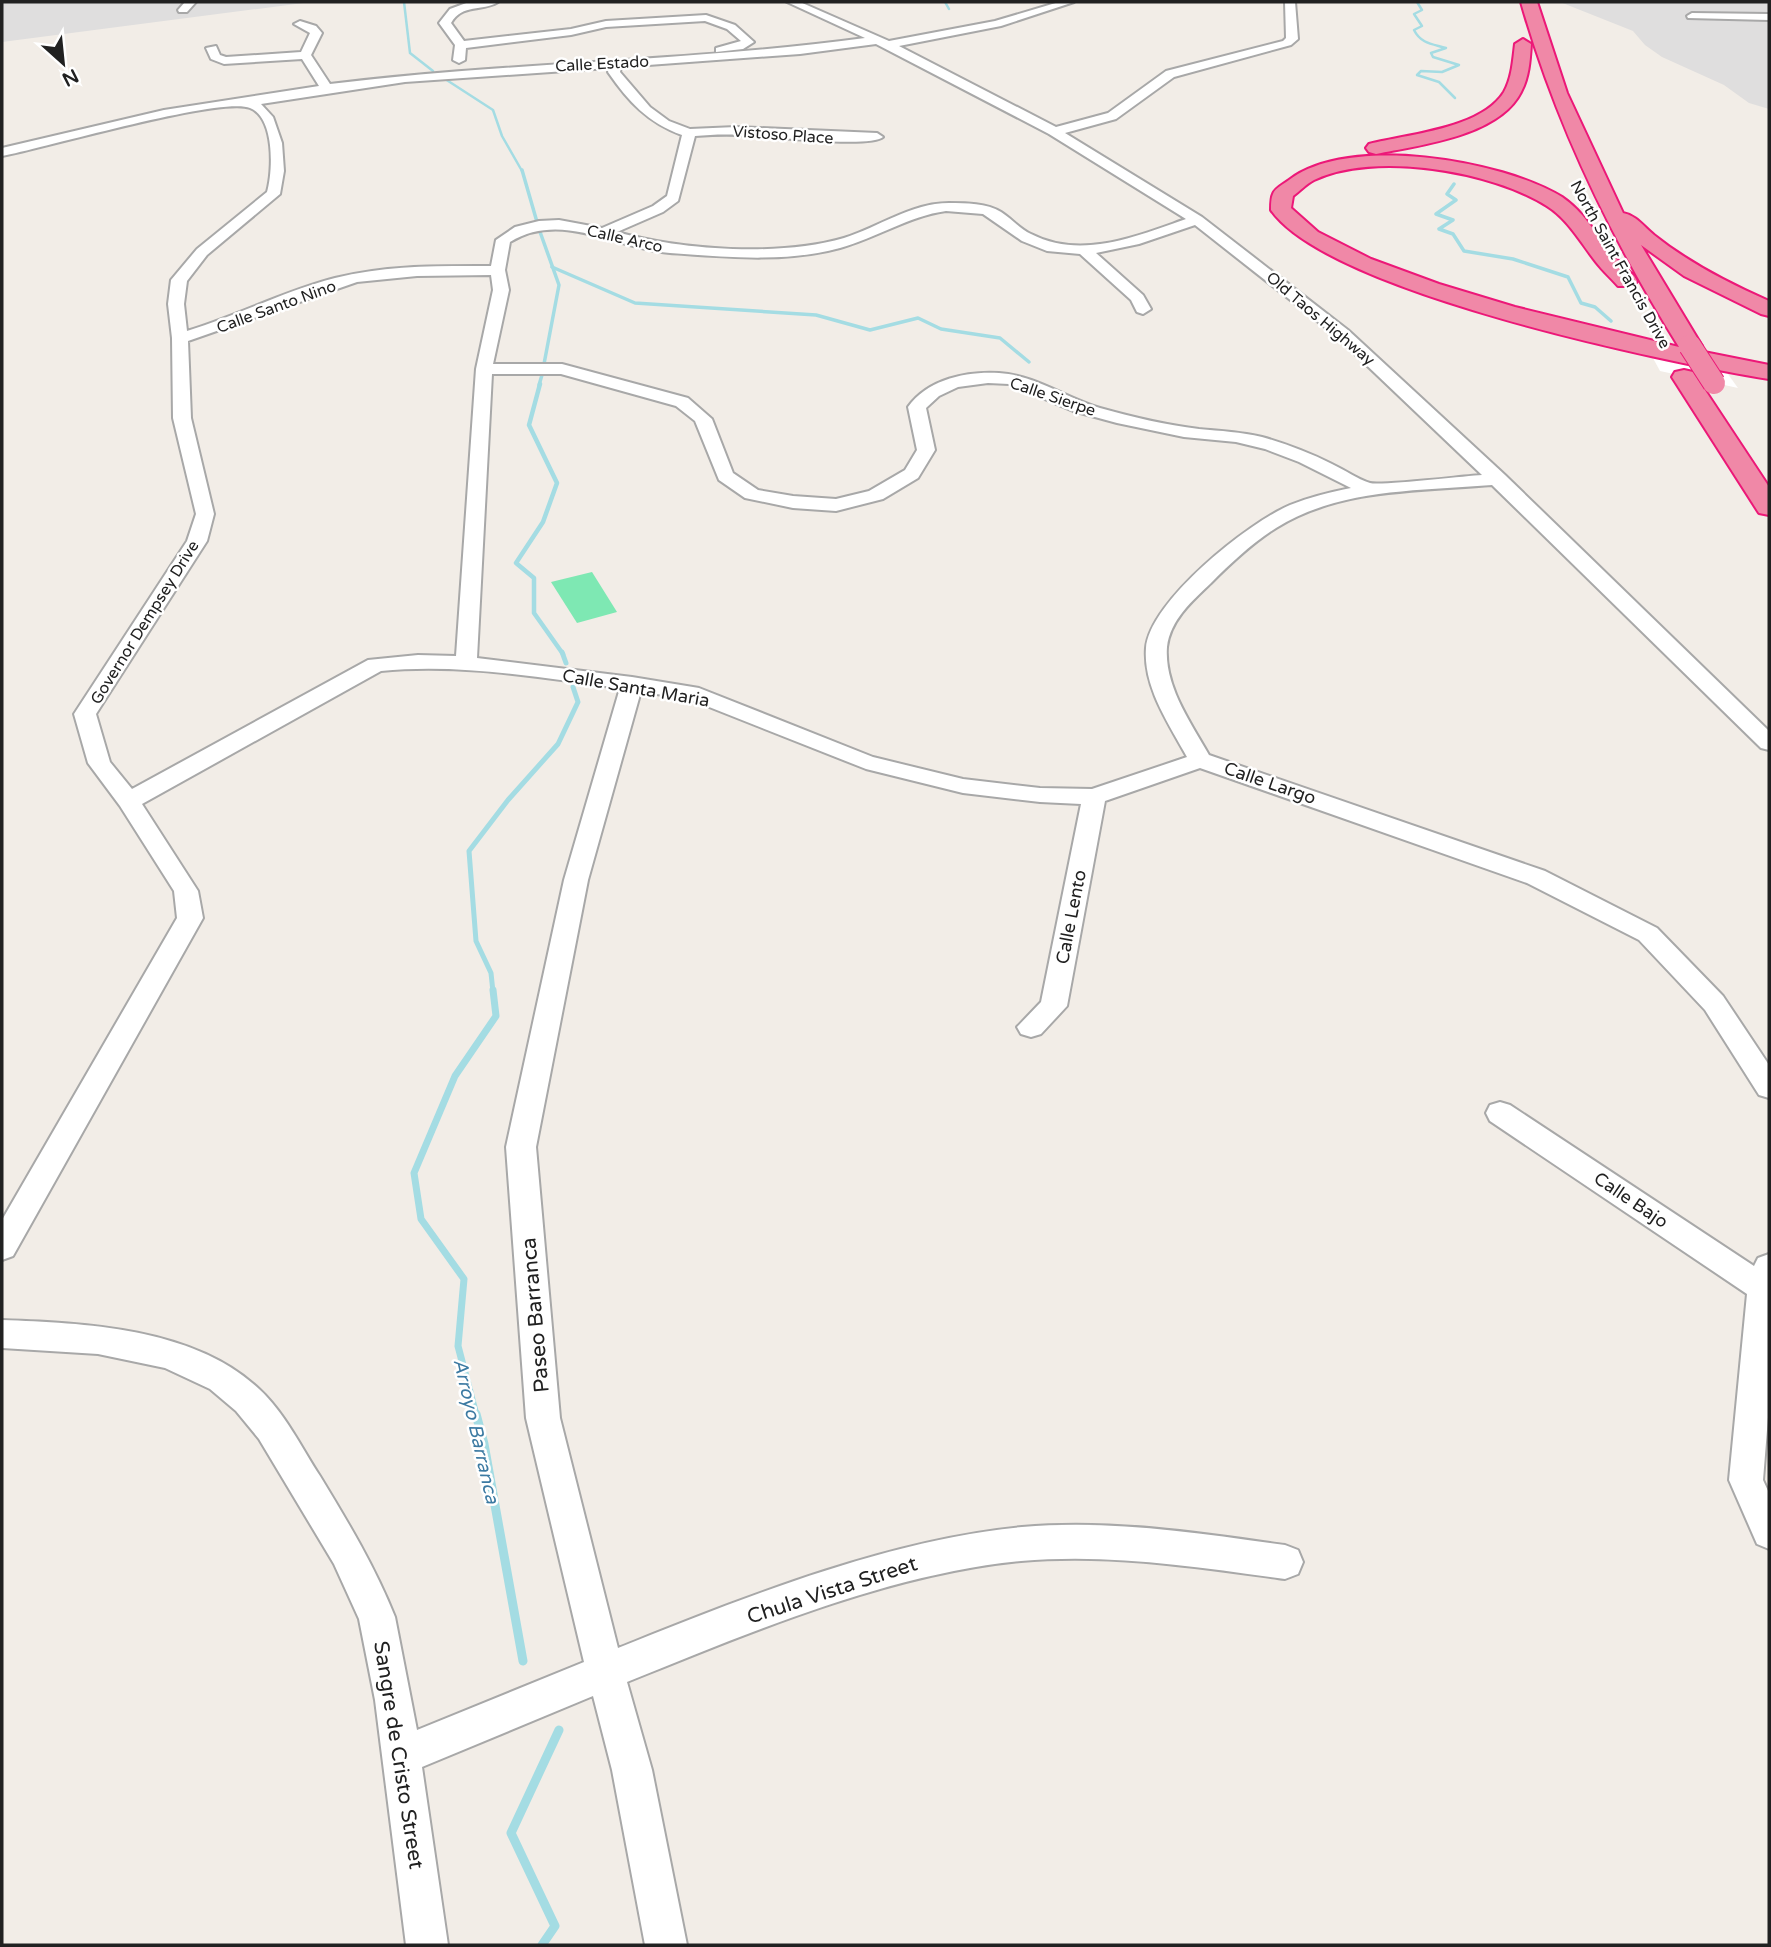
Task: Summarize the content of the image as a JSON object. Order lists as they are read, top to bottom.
{
  "streets": {
    "highway": ["North Saint Francis Drive"],
    "street": [
      "Calle Estado",
      "Vistoso Place",
      "Calle Arco",
      "Calle Santo Nino",
      "Old Taos Highway",
      "Calle Sierpe",
      "Governor Dempsey Drive",
      "Calle Santa Maria",
      "Calle Largo",
      "Calle Lento",
      "Calle Bajo",
      "Paseo Barranca",
      "Chula Vista Street",
      "Sangre de Cristo Street"
    ]
  },
  "crossings": [
    ["Calle Estado", "Old Taos Highway"],
    ["Calle Estado", "Governor Dempsey Drive"],
    ["Calle Arco", "Calle Santo Nino"],
    ["Calle Arco", "Old Taos Highway"],
    ["Calle Arco", "Calle Sierpe"],
    ["Calle Arco", "Calle Santa Maria"],
    ["Calle Santo Nino", "Governor Dempsey Drive"],
    ["Old Taos Highway", "Calle Largo"],
    ["Calle Sierpe", "Calle Largo"],
    ["Governor Dempsey Drive", "Calle Santa Maria"],
    ["Calle Santa Maria", "Calle Largo"],
    ["Calle Santa Maria", "Calle Lento"],
    ["Calle Santa Maria", "Paseo Barranca"],
    ["Paseo Barranca", "Chula Vista Street"],
    ["Chula Vista Street", "Sangre de Cristo Street"]
  ],
  "water": ["Arroyo Barranca"],
  "north": "bottom right"
}
